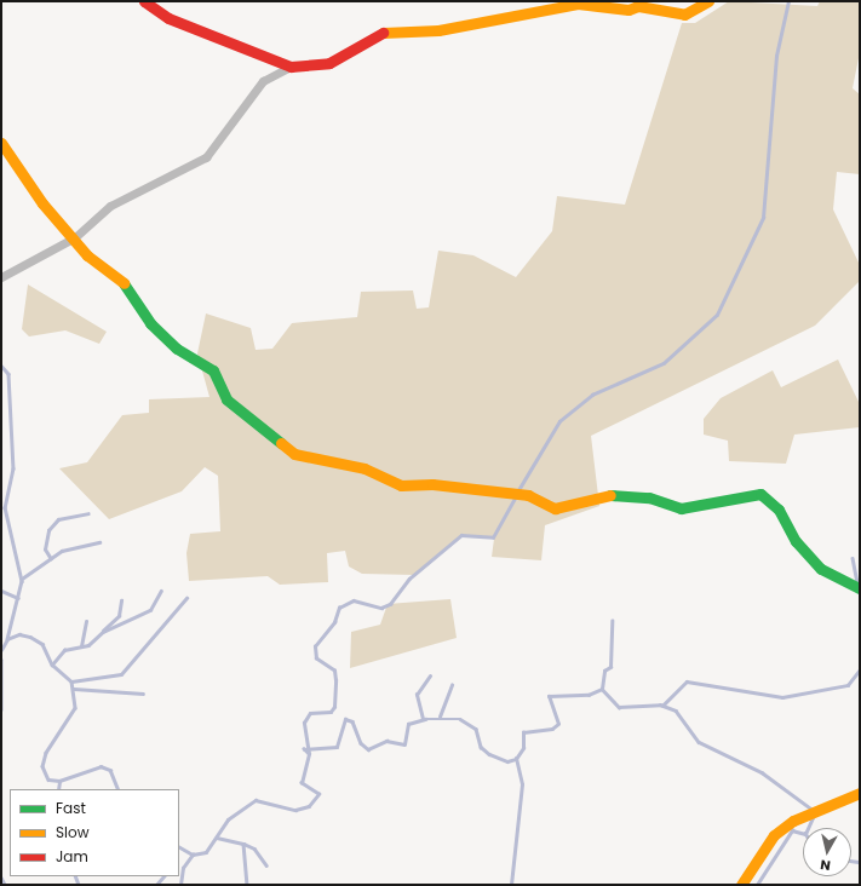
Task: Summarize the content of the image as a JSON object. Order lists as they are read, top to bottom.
{
  "legend": ["Fast", "Slow", "Jam"],
  "north": "bottom"
}
